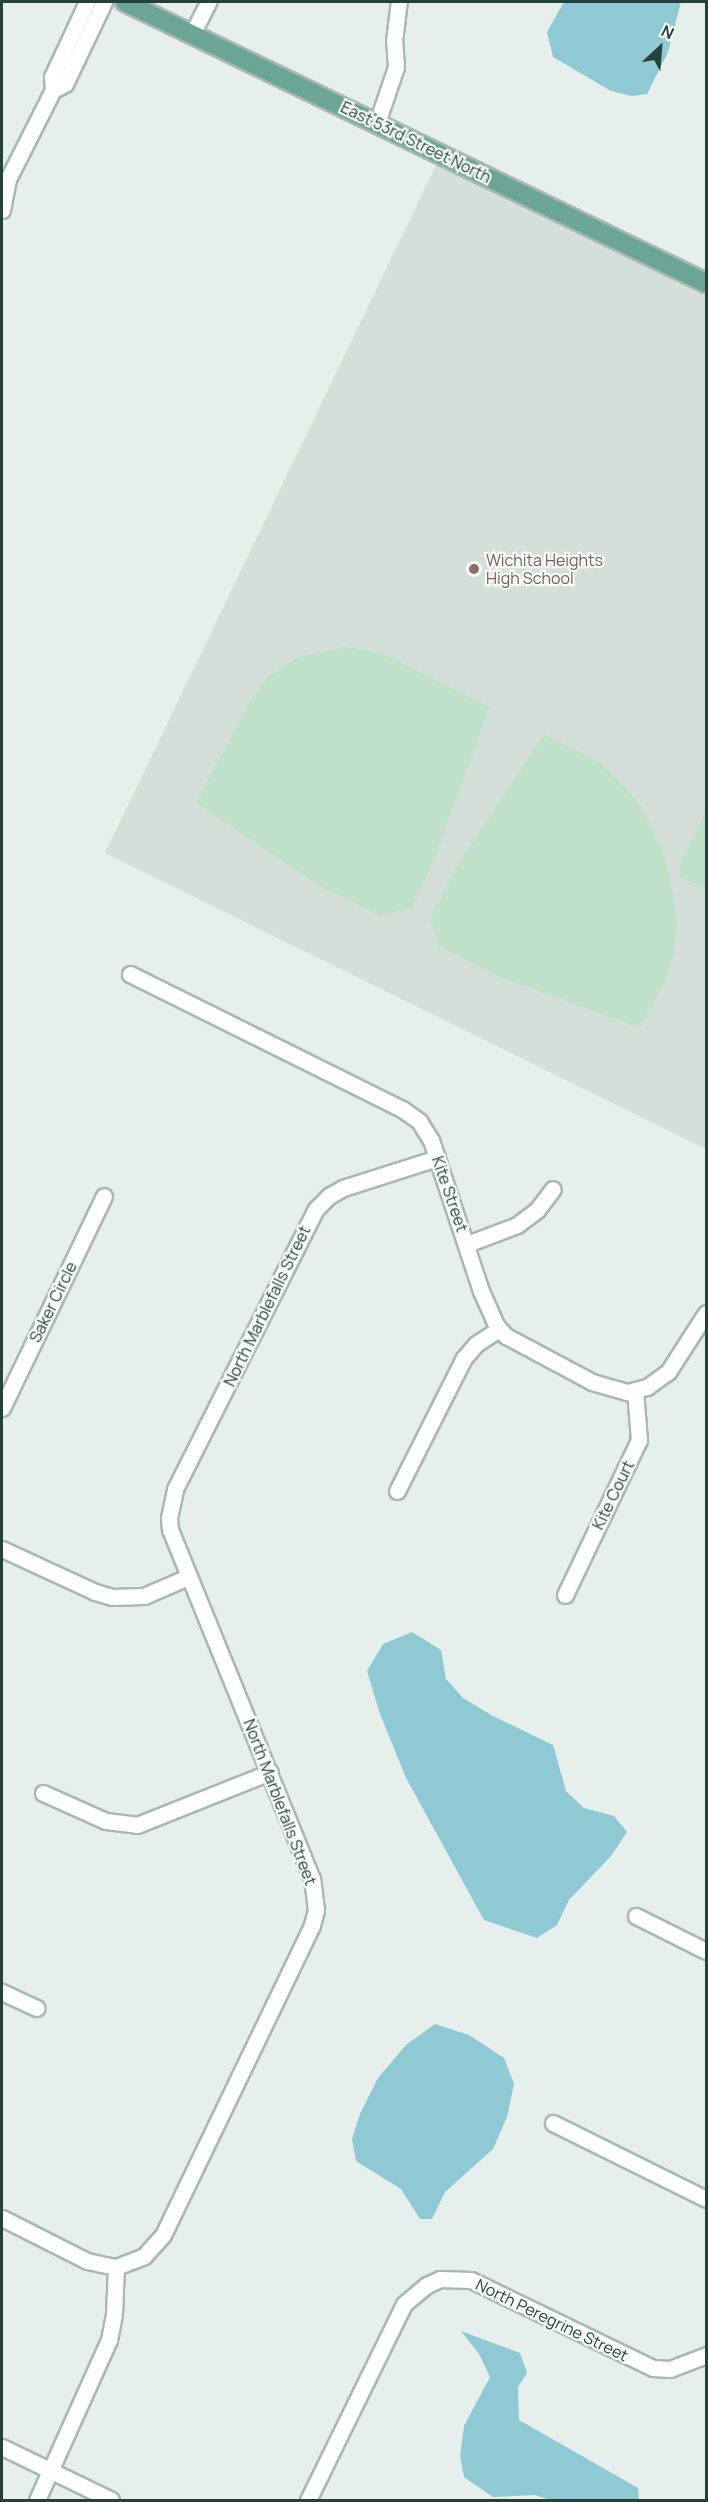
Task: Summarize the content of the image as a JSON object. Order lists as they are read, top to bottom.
{
  "streets": {
    "main road": ["East 53rd Street North"],
    "street": [
      "Kite Street",
      "Saker Circle",
      "North Marblefalls Street",
      "Kite Court",
      "North Peregrine Street"
    ]
  },
  "crossings": [
    ["Kite Street", "North Marblefalls Street"]
  ],
  "places": ["Wichita Heights High School"],
  "north": "top right"
}
